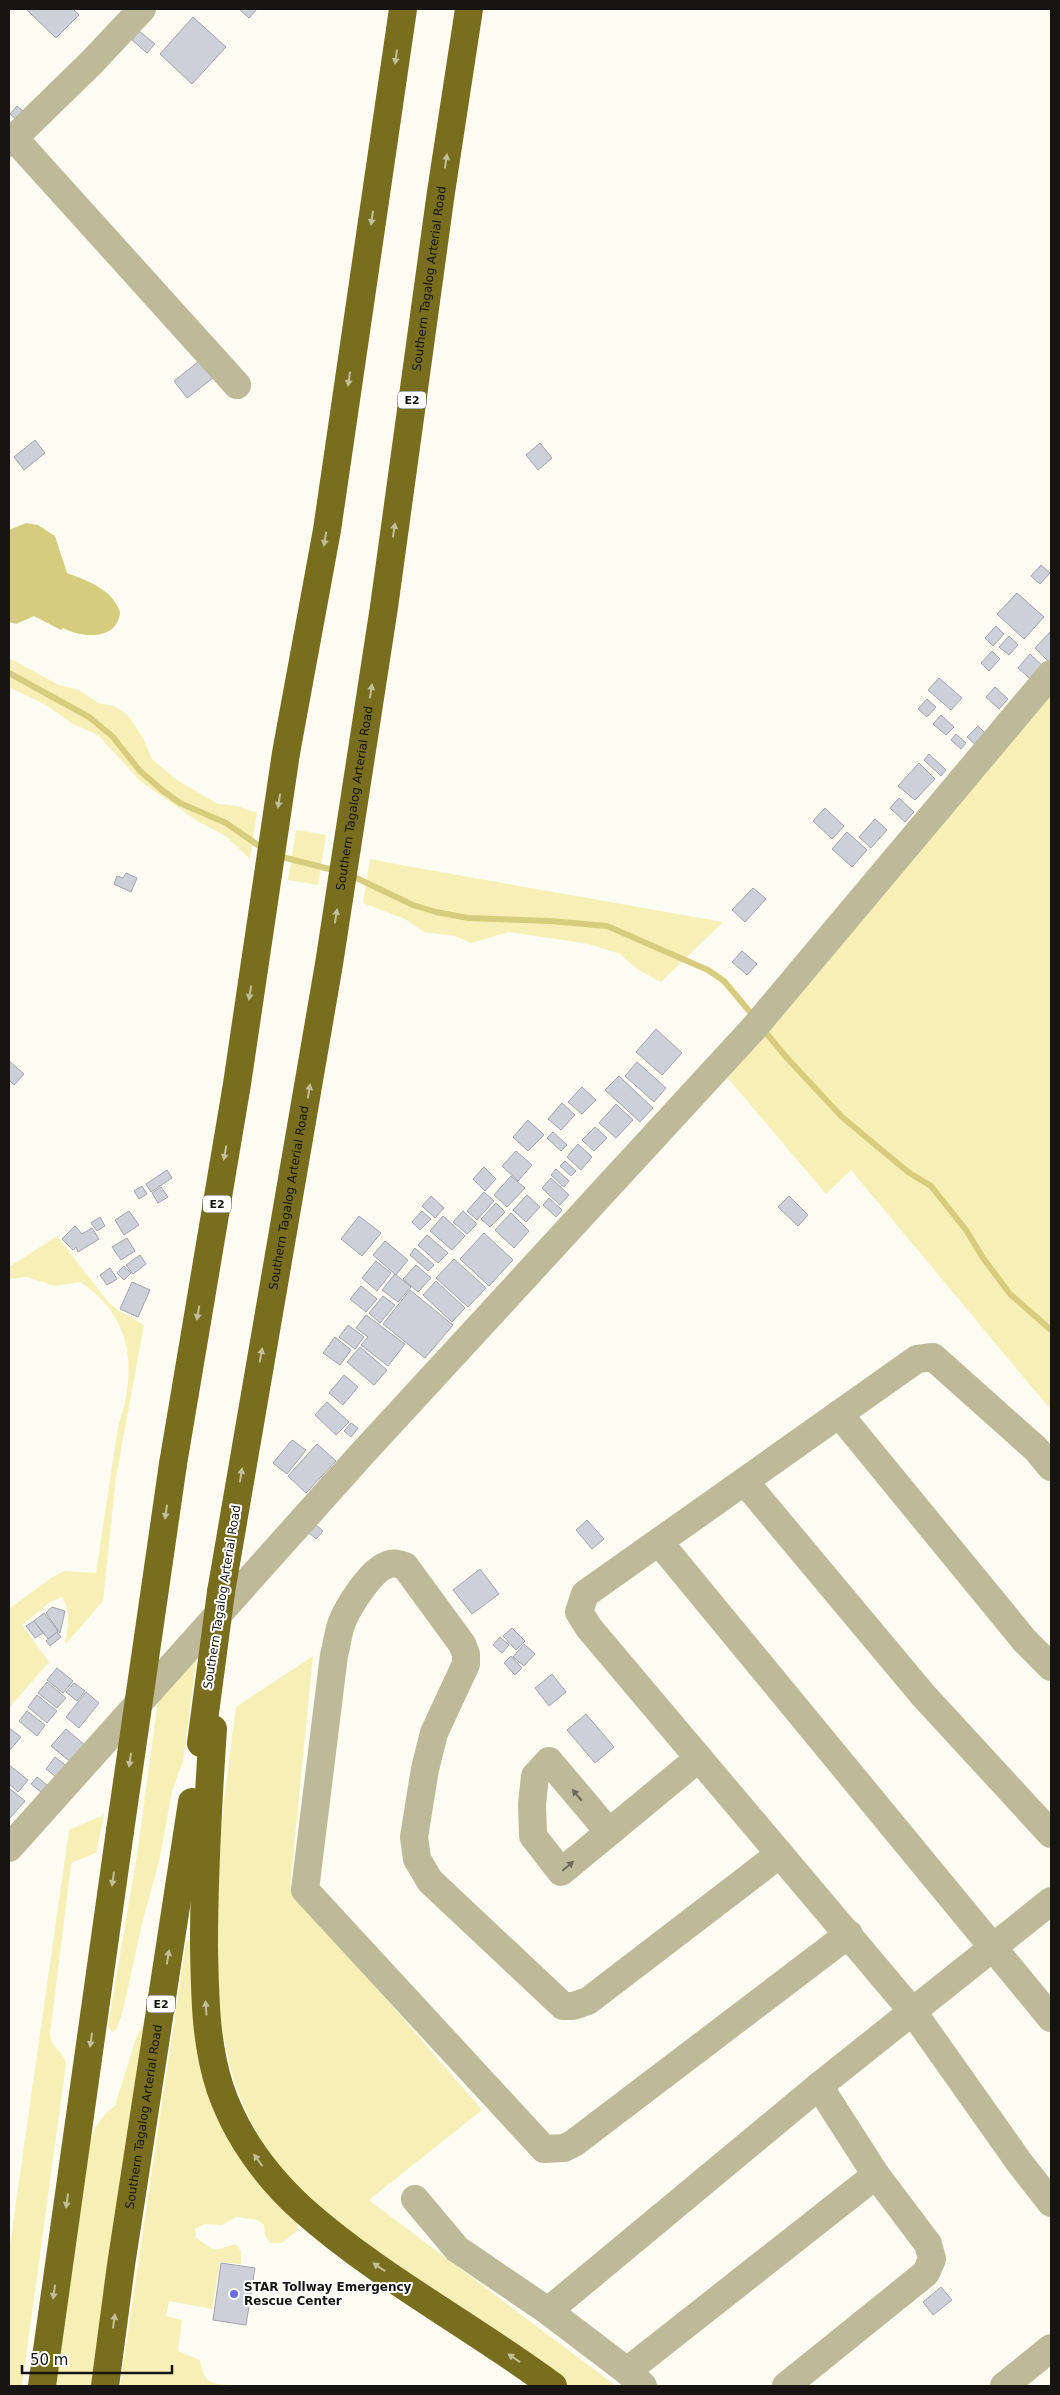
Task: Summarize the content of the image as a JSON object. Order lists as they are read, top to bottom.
{
  "streets": {
    "highway": ["Southern Tagalog Arterial Road", "E2"]
  },
  "places": ["STAR Tollway Emergency Rescue Center"],
  "scale_bar": "50 m"
}
